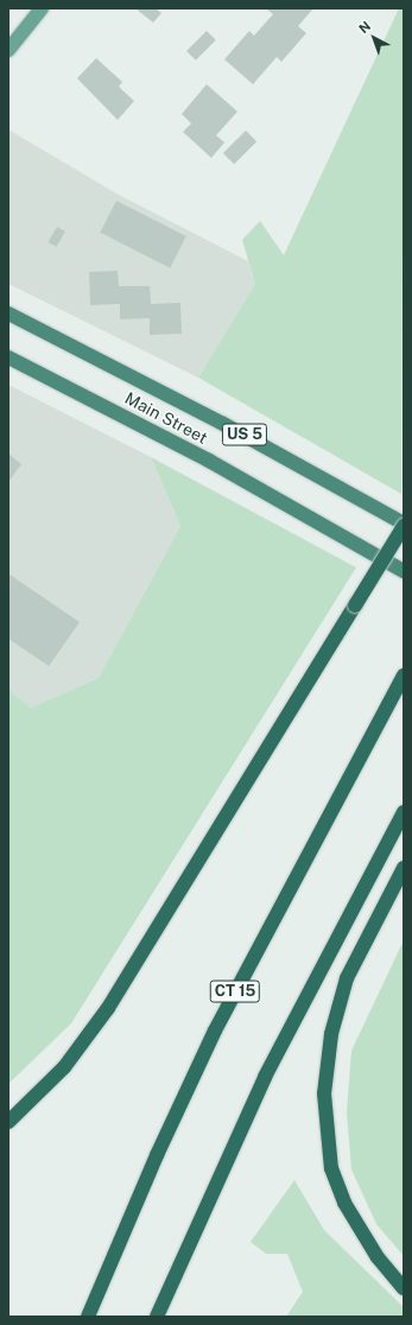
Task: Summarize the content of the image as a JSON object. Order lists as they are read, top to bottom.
{
  "streets": {
    "highway": ["Main Street", "US 5", "CT 15"]
  },
  "north": "top left"
}
